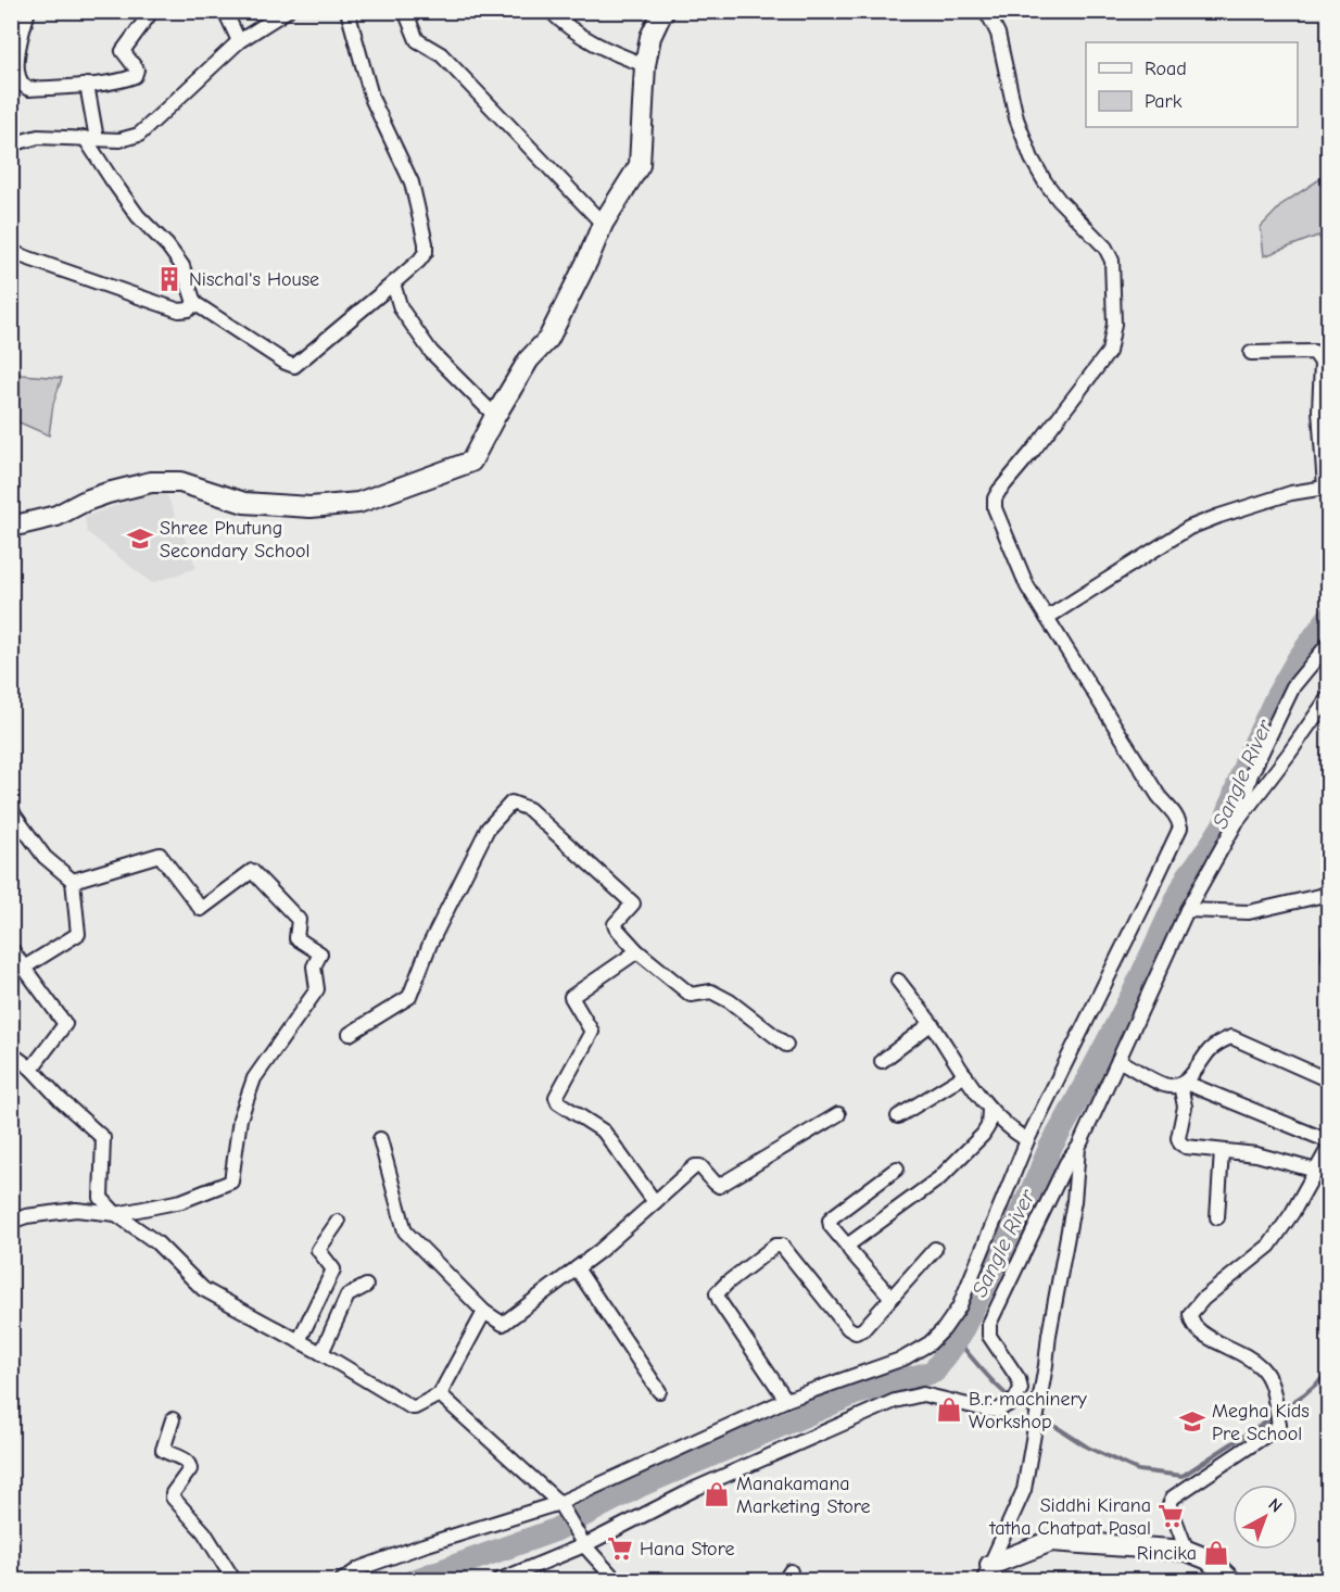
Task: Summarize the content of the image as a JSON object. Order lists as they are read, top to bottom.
{
  "water": ["Sangle River"],
  "places": {
    "building": ["Nischal's House"],
    "school or university": ["Shree Phutung Secondary School", "Megha Kids Pre School"],
    "shop": ["B.r. machinery Workshop", "Manakamana Marketing Store", "Rincika"],
    "supermarket": ["Siddhi Kirana tatha Chatpat Pasal", "Hana Store"]
  },
  "legend": ["Road", "Park"],
  "north": "top right"
}
